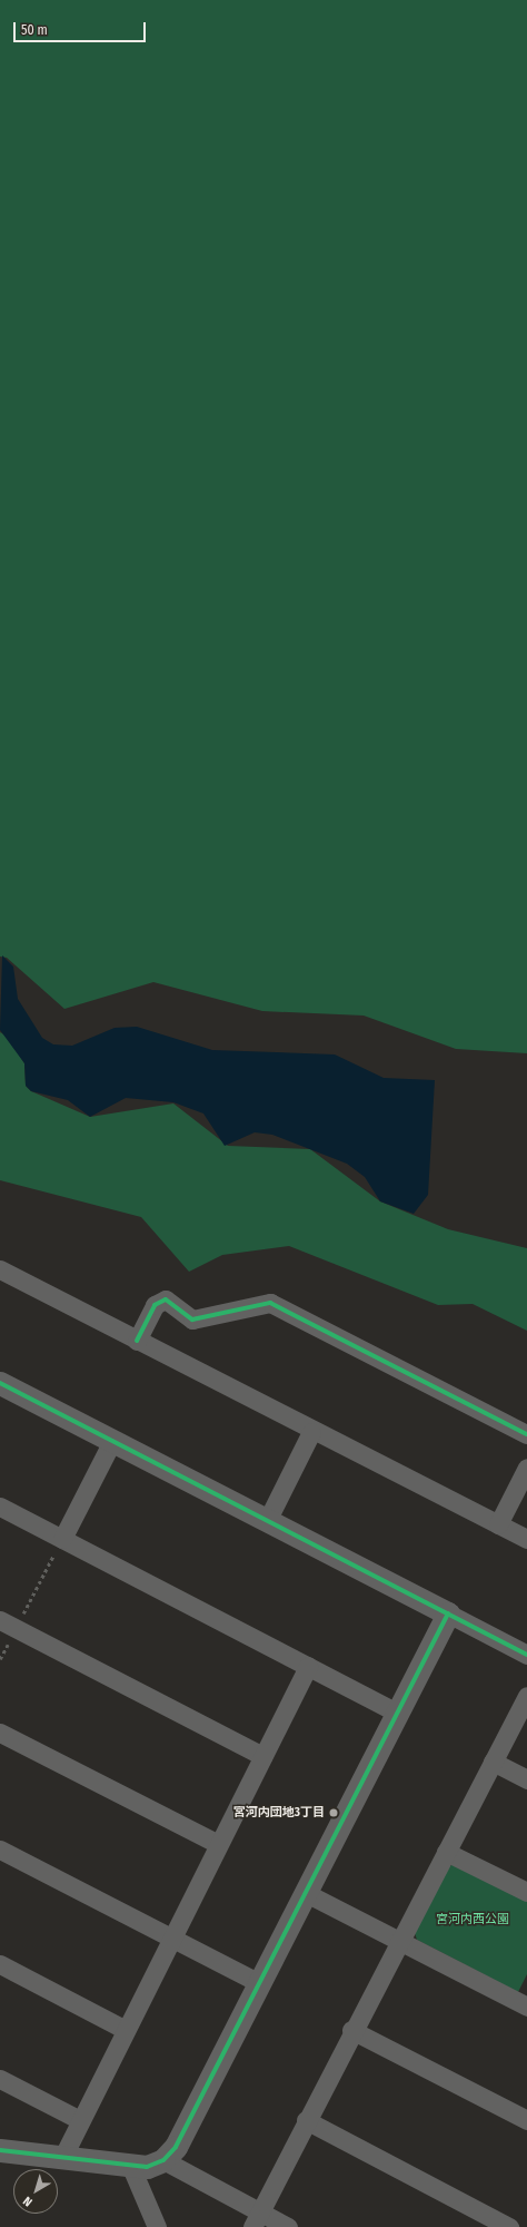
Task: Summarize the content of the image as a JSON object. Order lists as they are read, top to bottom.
{
  "parks": ["宮河内西公園"],
  "places": ["宮河内団地3丁目"],
  "scale_bar": "50 m",
  "north": "bottom left"
}
